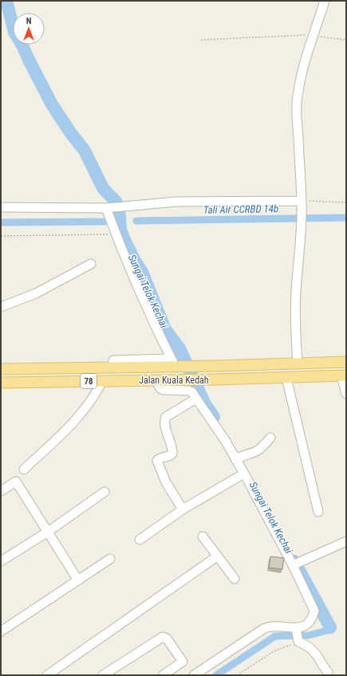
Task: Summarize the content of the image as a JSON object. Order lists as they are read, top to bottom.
{
  "streets": {
    "main road": ["Jalan Kuala Kedah", "78"]
  },
  "water": ["Tali Air CCRBD 14b", "Sungai Telok Kechai"],
  "north": "top"
}
